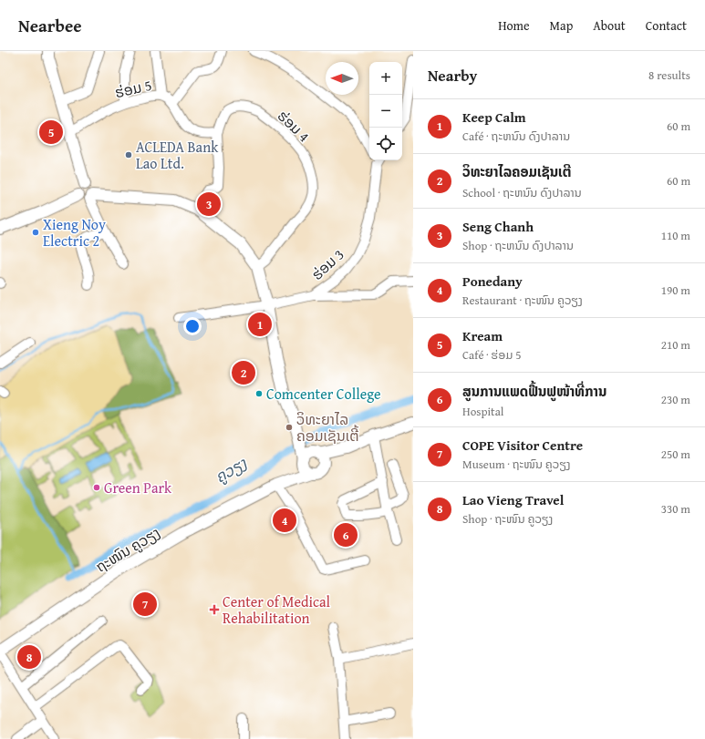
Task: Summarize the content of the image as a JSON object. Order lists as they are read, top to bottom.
{
  "streets": {
    "street": [
      "ຮ່ອມ 5",
      "ຮ່ອມ 4",
      "ຮ່ອມ 3",
      "ຖະໜົນ ຄູວຽງ"
    ]
  },
  "crossings": [
    ["ຮ່ອມ 5", "ຮ່ອມ 4"]
  ],
  "water": ["ຄູວຽງ"],
  "places": {
    "other": [
      "ACLEDA Bank Lao Ltd.",
      "Xieng Noy Electric 2",
      "Comcenter College",
      "ວິທະຍາໄລ ຄອມເຊັນເຕີ້",
      "Green Park"
    ],
    "health": ["Center of Medical Rehabilitation"]
  },
  "north": "left",
  "page": {
    "header": "Nearbee",
    "nav": [
      "Home",
      "Map",
      "About",
      "Contact"
    ],
    "heading": ["Nearby", "8 results"],
    "map_buttons": ["+", "−"],
    "list": [
      {
        "mark": "1",
        "name": "Keep Calm",
        "note": "Café · ຖະຫນົນ ດົງປາລານ",
        "value": "60 m"
      },
      {
        "mark": "2",
        "name": "ວິທະຍາໄລຄອມເຊັນເຕີ",
        "note": "School · ຖະຫນົນ ດົງປາລານ",
        "value": "60 m"
      },
      {
        "mark": "3",
        "name": "Seng Chanh",
        "note": "Shop · ຖະຫນົນ ດົງປາລານ",
        "value": "110 m"
      },
      {
        "mark": "4",
        "name": "Ponedany",
        "note": "Restaurant · ຖະໜົນ ຄູວຽງ",
        "value": "190 m"
      },
      {
        "mark": "5",
        "name": "Kream",
        "note": "Café · ຮ່ອມ 5",
        "value": "210 m"
      },
      {
        "mark": "6",
        "name": "ສູນການແພດຟື້ນຟູໜ້າທີ່ການ",
        "note": "Hospital",
        "value": "230 m"
      },
      {
        "mark": "7",
        "name": "COPE Visitor Centre",
        "note": "Museum · ຖະໜົນ ຄູວຽງ",
        "value": "250 m"
      },
      {
        "mark": "8",
        "name": "Lao Vieng Travel",
        "note": "Shop · ຖະໜົນ ຄູວຽງ",
        "value": "330 m"
      }
    ],
    "pins": [
      "5",
      "3",
      "1",
      "2",
      "4",
      "6",
      "7",
      "8"
    ]
  }
}
